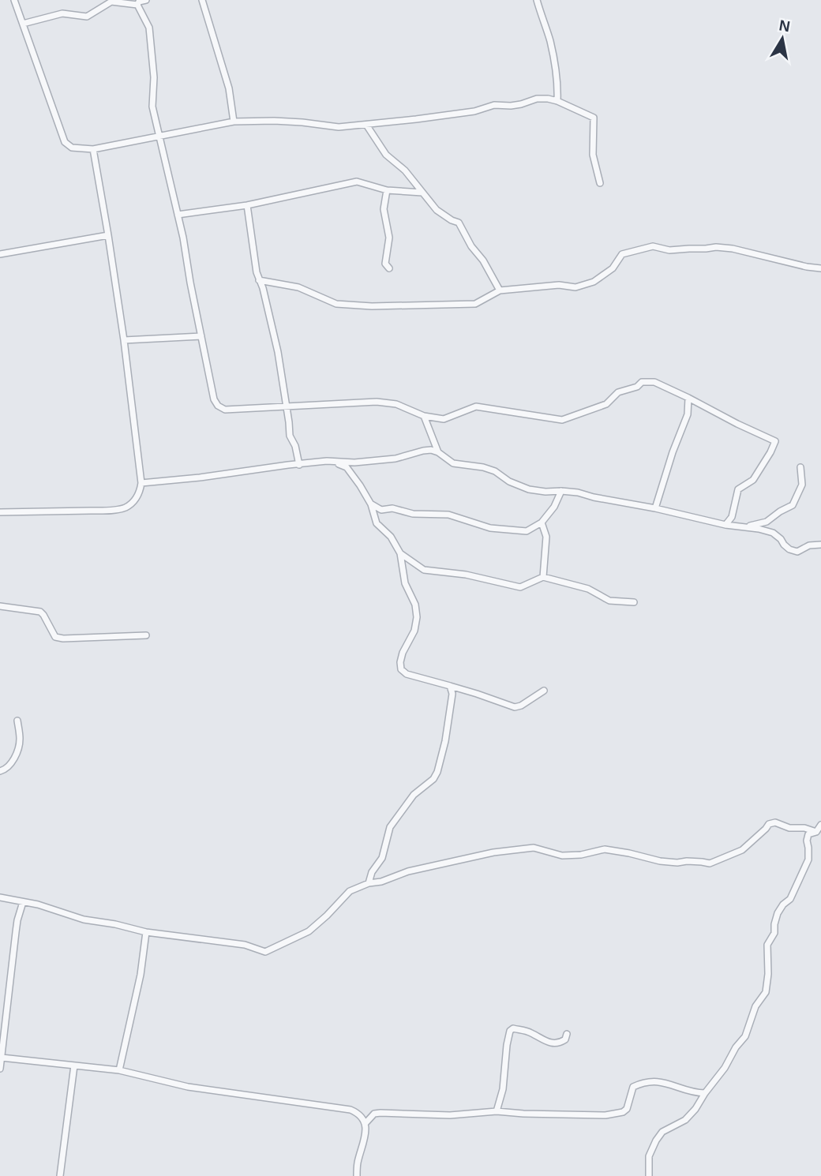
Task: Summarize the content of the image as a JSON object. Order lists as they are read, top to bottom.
{
  "north": "top"
}
